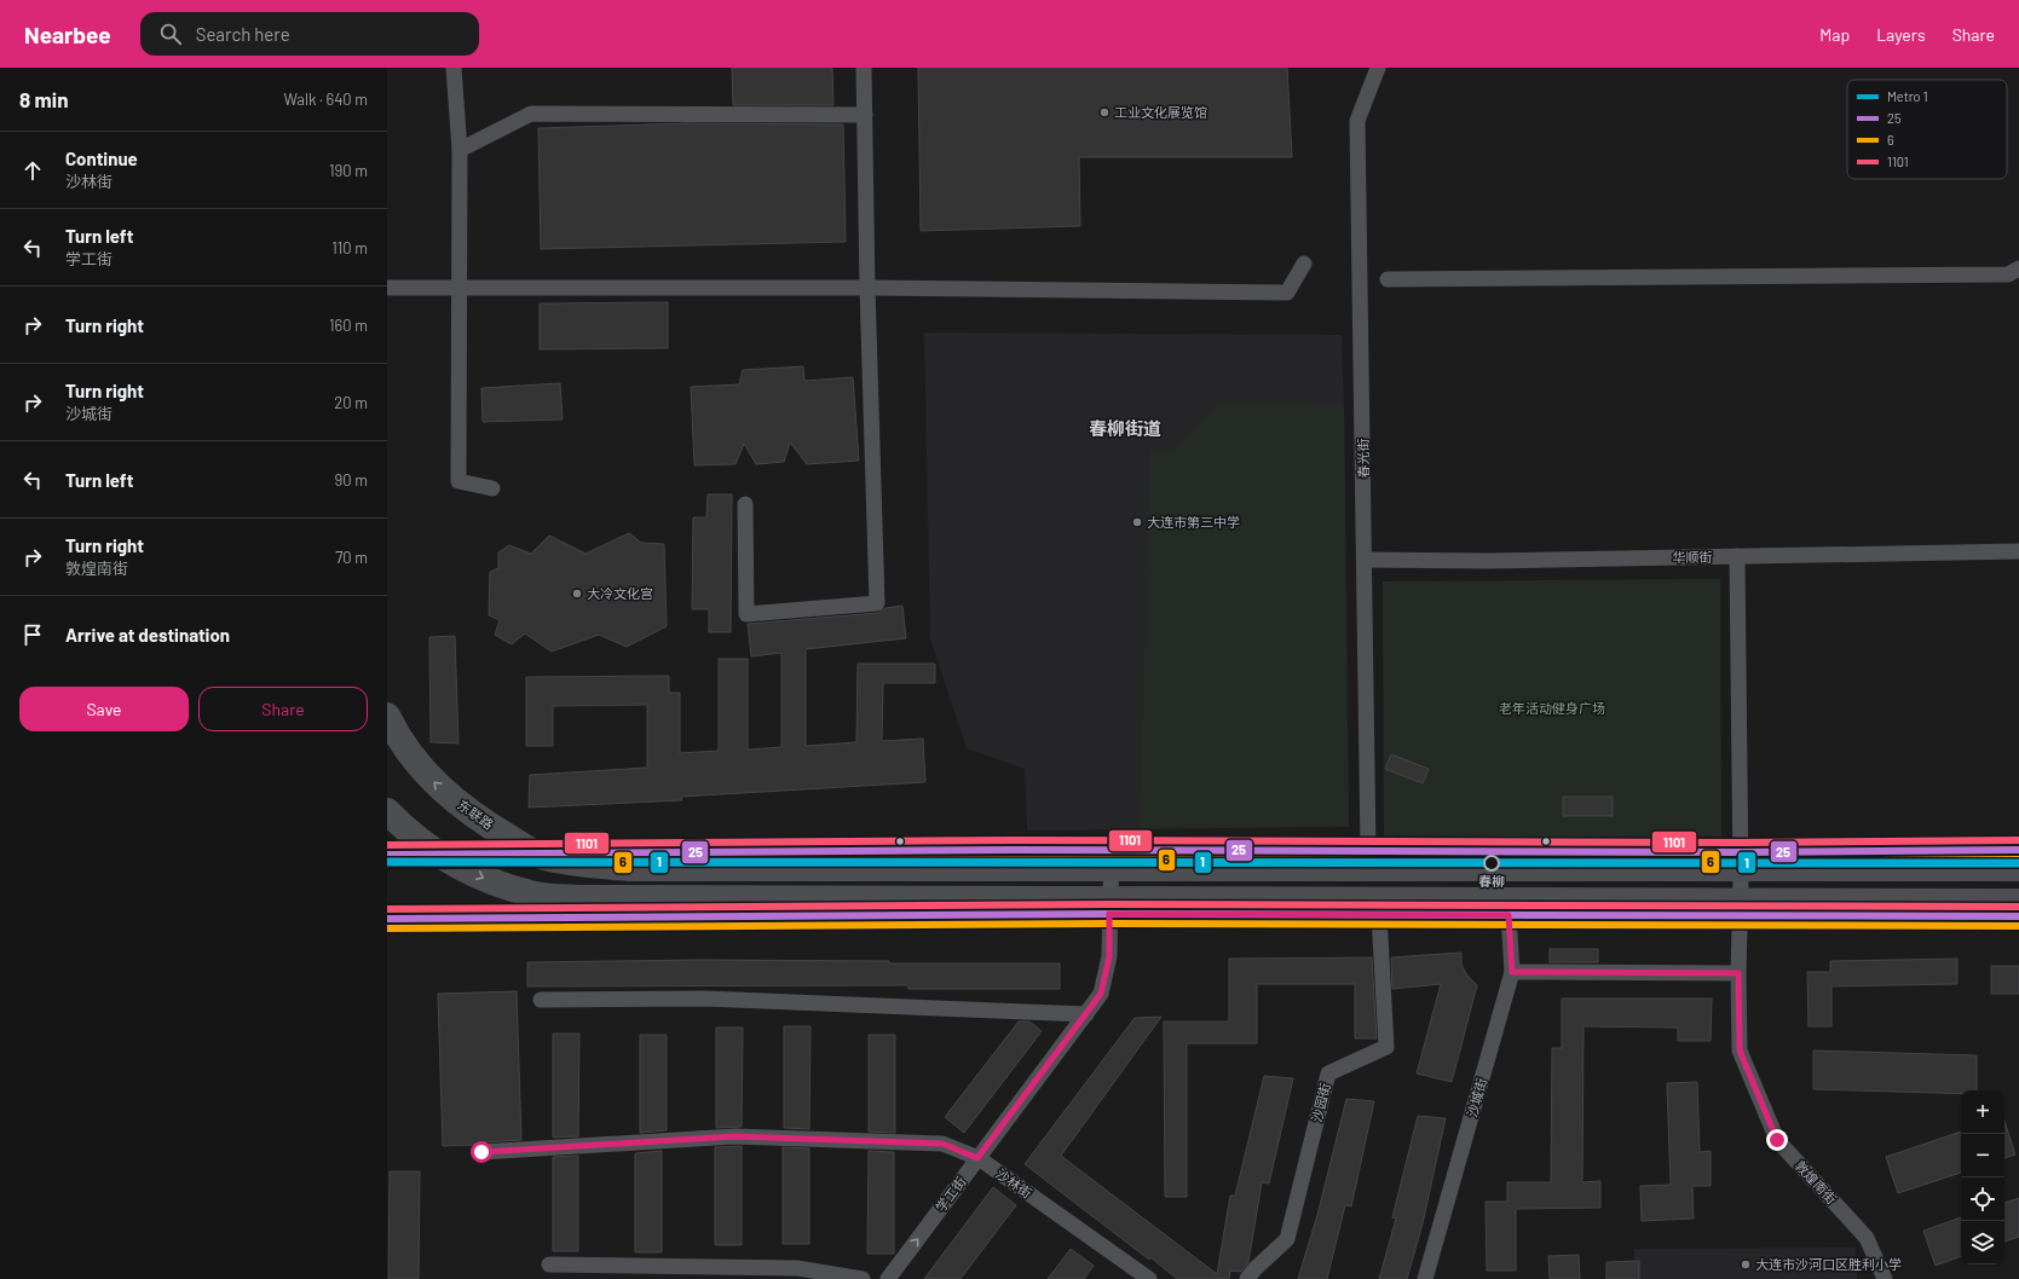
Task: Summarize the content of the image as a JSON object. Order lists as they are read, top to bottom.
{
  "streets": {
    "highway": ["东联路"],
    "street": [
      "春光街",
      "华顺街",
      "沙城街",
      "沙园街",
      "敦煌南街",
      "沙林街",
      "学工街"
    ]
  },
  "crossings": [
    ["春光街", "华顺街"],
    ["华顺街", "敦煌南街"],
    ["沙林街", "学工街"]
  ],
  "districts": ["春柳街道"],
  "parks": ["老年活动健身广场"],
  "places": [
    "工业文化展览馆",
    "大连市第三中学",
    "大冷文化宫",
    "春柳",
    "大连市沙河口区胜利小学"
  ],
  "lines": [
    "transit line 1101",
    "transit line 25",
    "transit line 6",
    "metro line 1"
  ],
  "legend": [
    "Metro 1",
    "25",
    "6",
    "1101"
  ],
  "page": {
    "header": "Nearbee",
    "search": "Search here",
    "nav": ["Map", "Layers", "Share"],
    "heading": ["8 min", "Walk · 640 m"],
    "list": [
      ["Continue", "沙林街", "190 m"],
      ["Turn left", "学工街", "110 m"],
      ["Turn right", "160 m"],
      ["Turn right", "沙城街", "20 m"],
      ["Turn left", "90 m"],
      ["Turn right", "敦煌南街", "70 m"],
      "Arrive at destination"
    ],
    "buttons": ["Save", "Share"],
    "map_buttons": ["+", "−"]
  }
}
